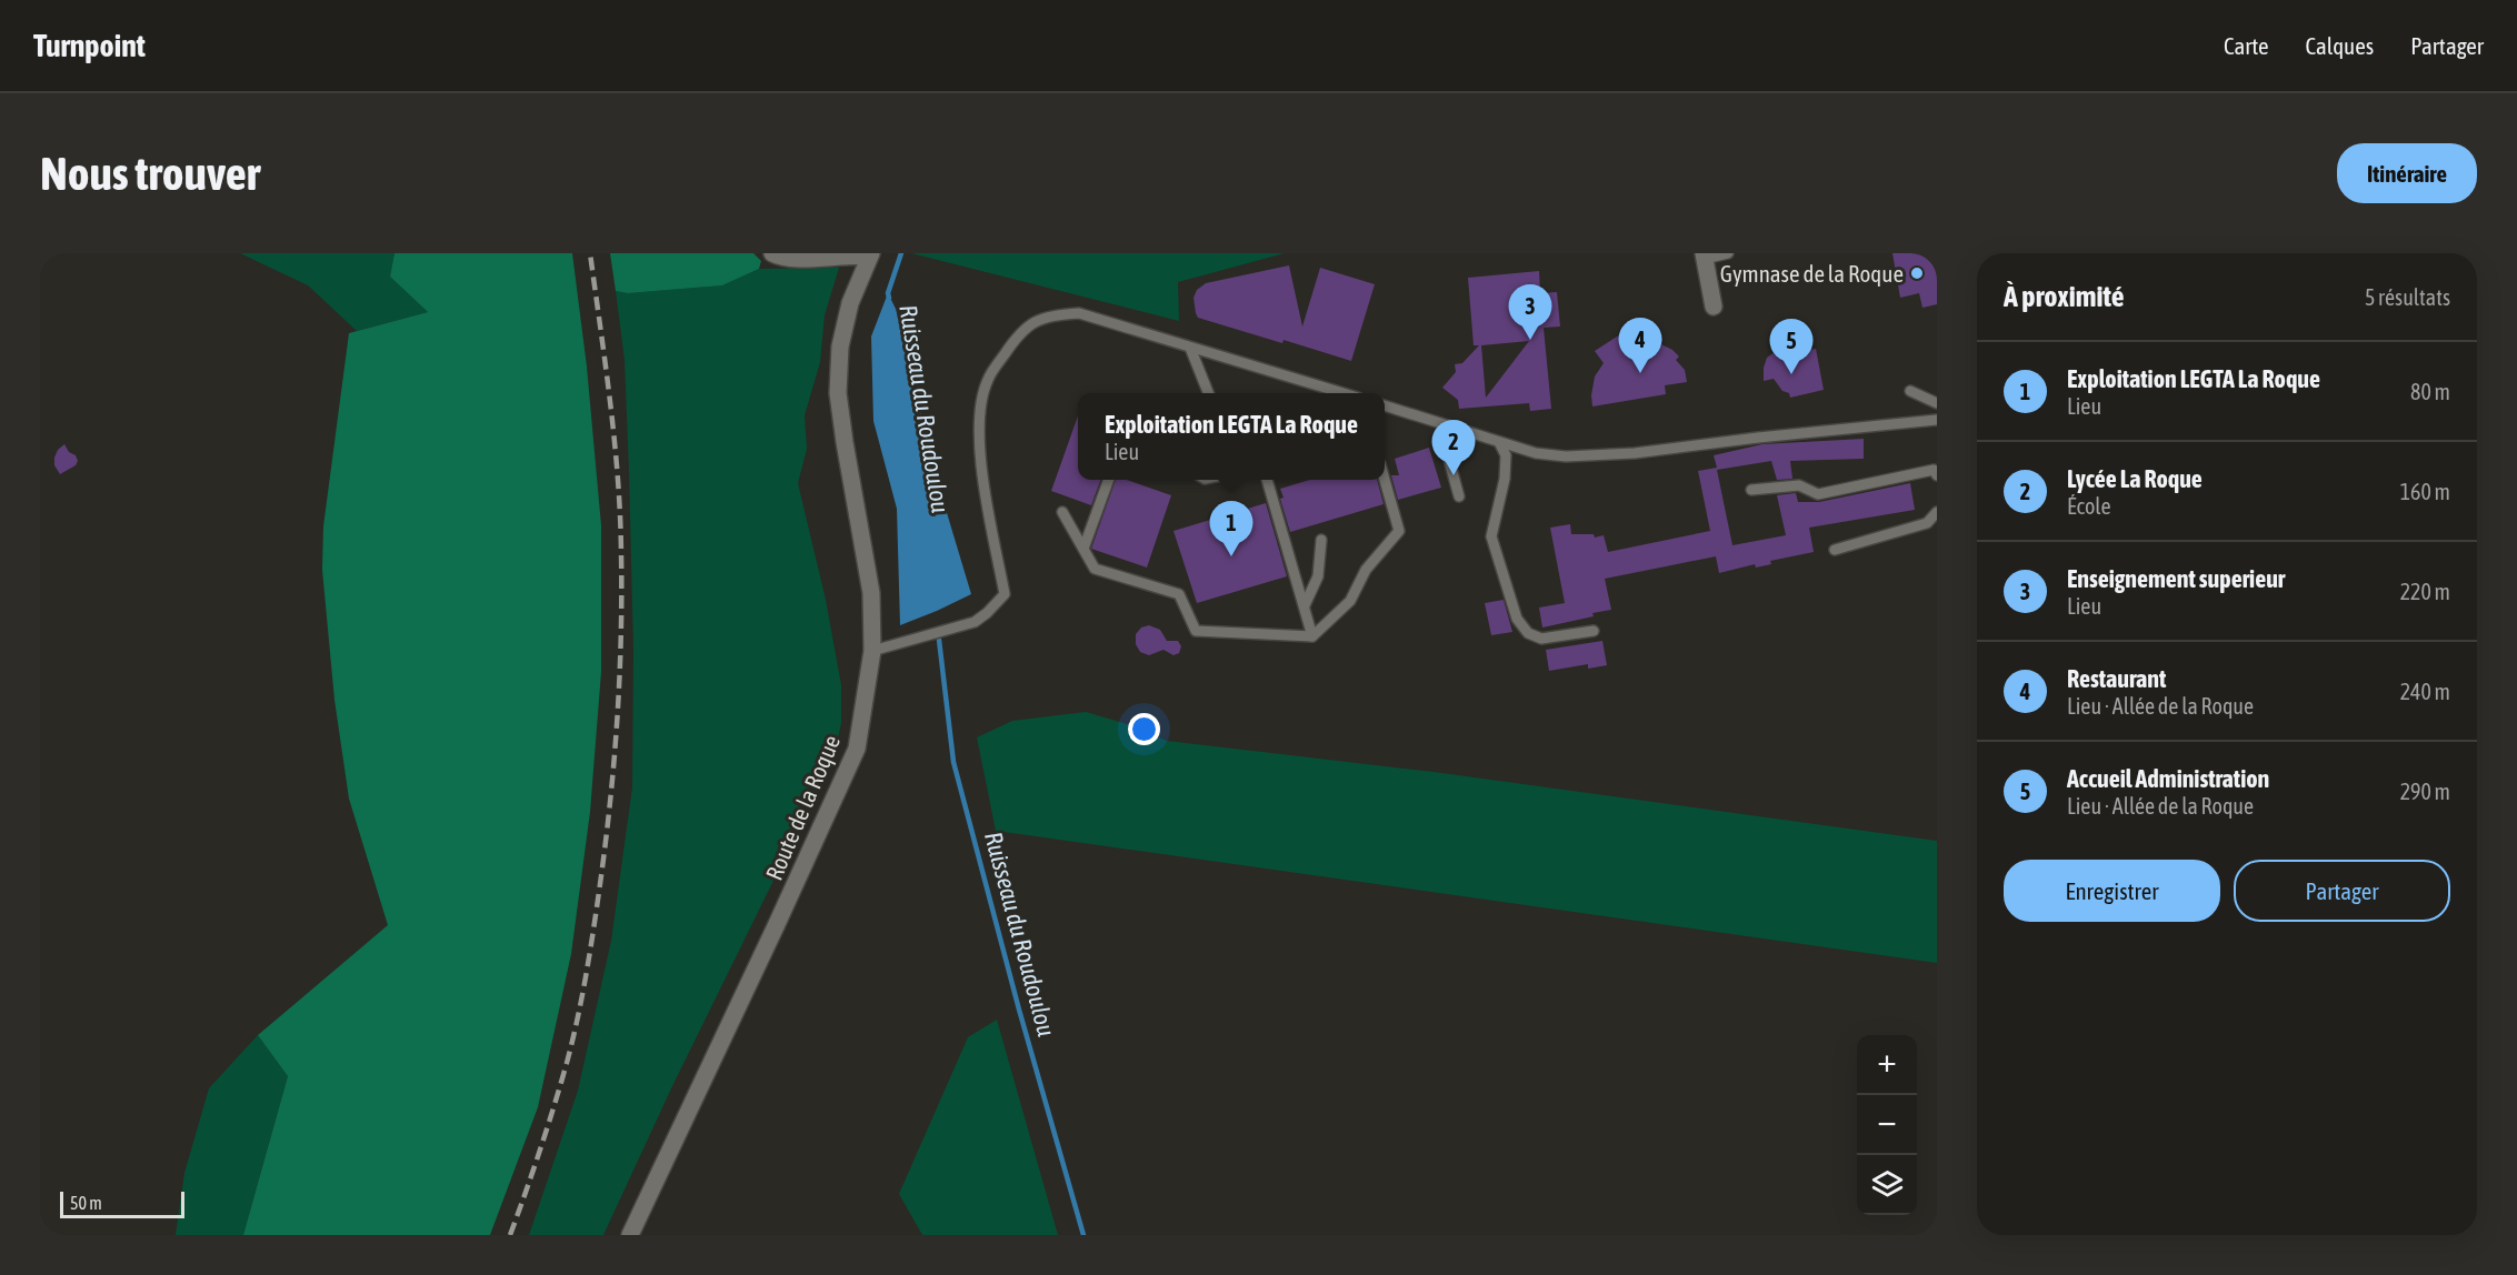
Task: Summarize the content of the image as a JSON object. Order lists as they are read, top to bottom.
{
  "streets": {
    "street": ["Route de la Roque"]
  },
  "water": ["Ruisseau du Roudoulou"],
  "places": ["Gymnase de la Roque"],
  "scale_bar": "50 m",
  "page": {
    "header": "Turnpoint",
    "nav": ["Carte", "Calques", "Partager"],
    "buttons": [
      "Itinéraire",
      ["Enregistrer", "Partager"]
    ],
    "title": "Nous trouver",
    "heading": ["À proximité", "5 résultats"],
    "pins": [
      "3",
      "4",
      "5",
      "2",
      "1"
    ],
    "list": [
      {
        "mark": "1",
        "name": "Exploitation LEGTA La Roque",
        "note": "Lieu",
        "value": "80 m"
      },
      {
        "mark": "2",
        "name": "Lycée La Roque",
        "note": "École",
        "value": "160 m"
      },
      {
        "mark": "3",
        "name": "Enseignement superieur",
        "note": "Lieu",
        "value": "220 m"
      },
      {
        "mark": "4",
        "name": "Restaurant",
        "note": "Lieu · Allée de la Roque",
        "value": "240 m"
      },
      {
        "mark": "5",
        "name": "Accueil Administration",
        "note": "Lieu · Allée de la Roque",
        "value": "290 m"
      }
    ],
    "popup": ["Exploitation LEGTA La Roque", "Lieu"],
    "map_buttons": ["+", "−"],
    "scale": "50 m"
  }
}
